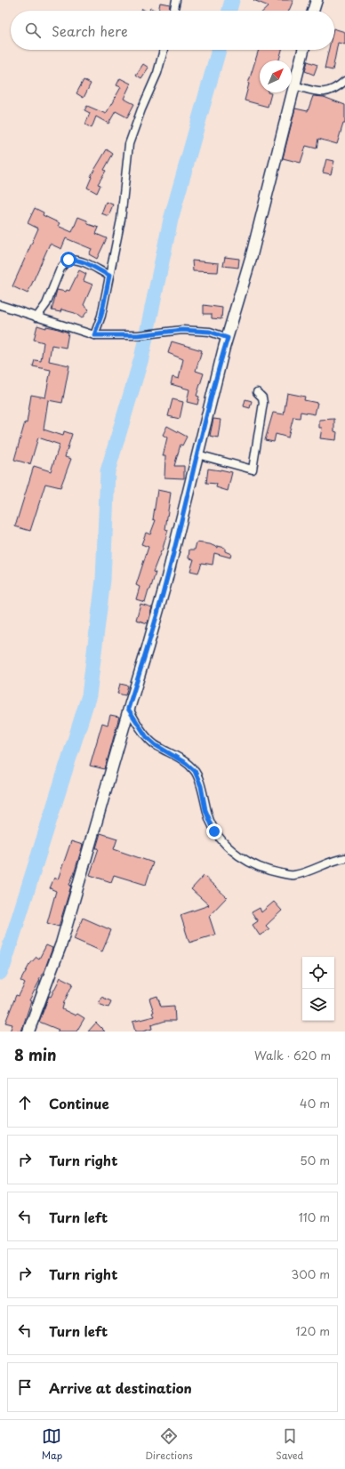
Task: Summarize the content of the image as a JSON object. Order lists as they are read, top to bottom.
{
  "north": "top right",
  "page": {
    "search": "Search here",
    "heading": ["8 min", "Walk · 620 m"],
    "list": [
      ["Continue", "40 m"],
      ["Turn right", "50 m"],
      ["Turn left", "110 m"],
      ["Turn right", "300 m"],
      ["Turn left", "120 m"],
      "Arrive at destination"
    ],
    "nav": ["Map", "Directions", "Saved"]
  }
}
